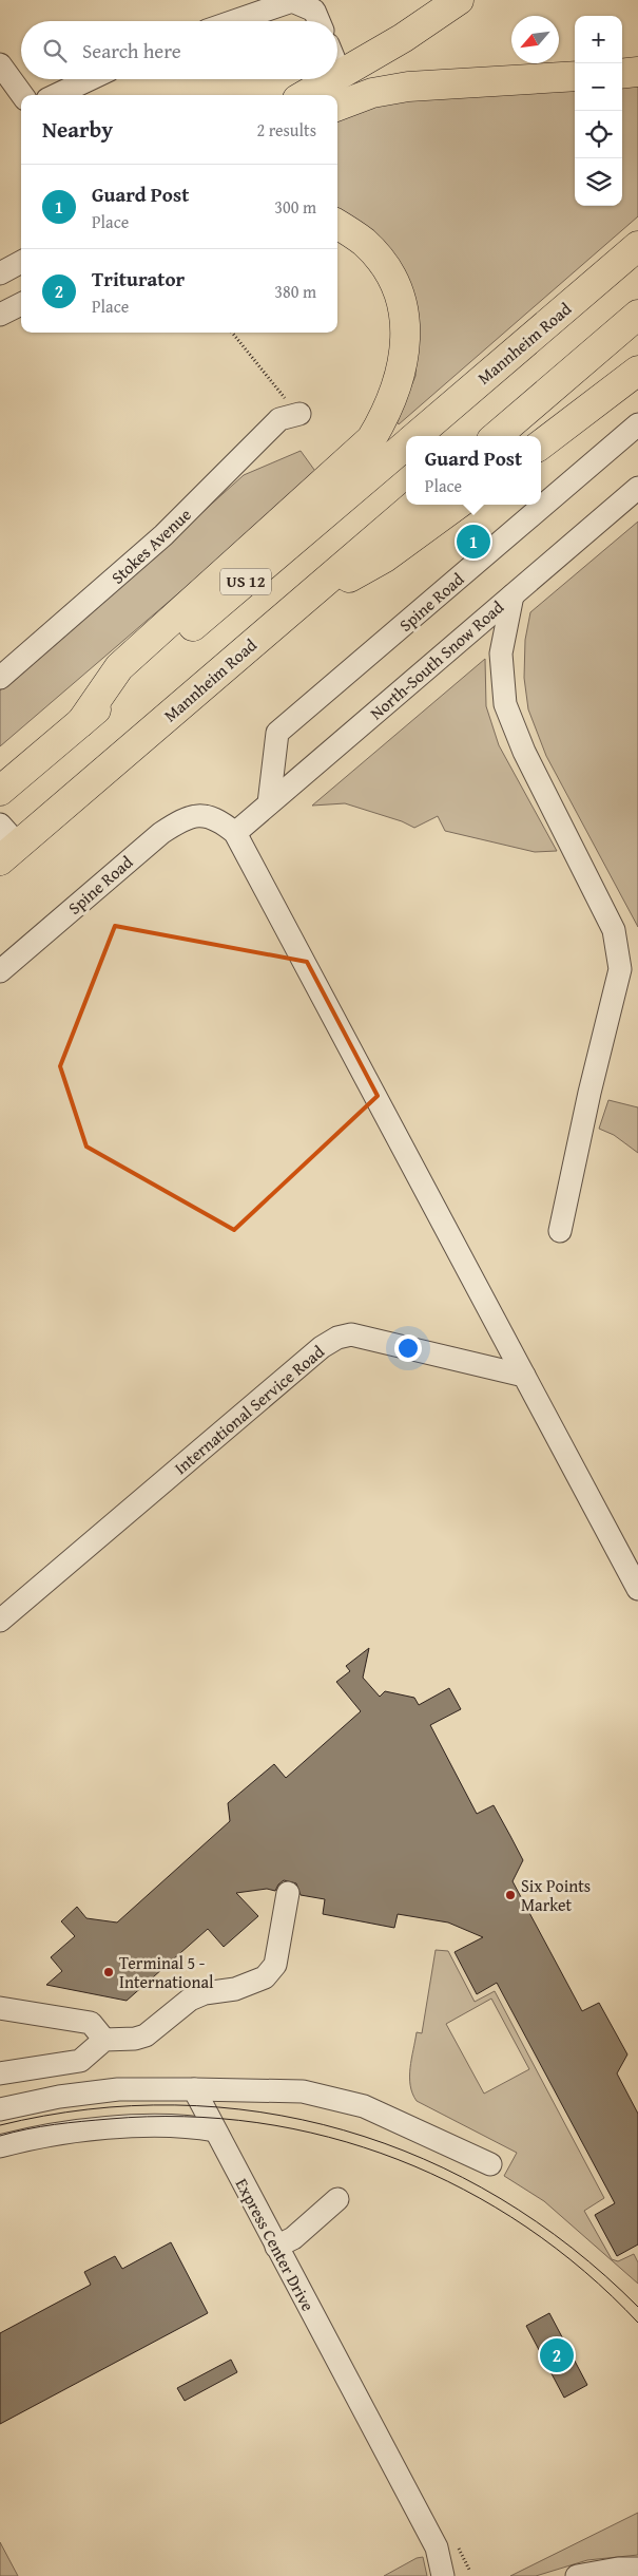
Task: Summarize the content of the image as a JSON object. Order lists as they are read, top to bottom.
{
  "streets": {
    "main road": ["Mannheim Road", "US 12"],
    "street": [
      "Stokes Avenue",
      "Spine Road",
      "North-South Snow Road",
      "International Service Road",
      "Express Center Drive"
    ]
  },
  "crossings": [
    ["Spine Road", "North-South Snow Road"]
  ],
  "places": ["Six Points Market", "Terminal 5 - International"],
  "north": "bottom left",
  "page": {
    "map_buttons": ["+", "−"],
    "search": "Search here",
    "heading": ["Nearby", "2 results"],
    "list": [
      {
        "mark": "1",
        "name": "Guard Post",
        "note": "Place",
        "value": "300 m"
      },
      {
        "mark": "2",
        "name": "Triturator",
        "note": "Place",
        "value": "380 m"
      }
    ],
    "popup": ["Guard Post", "Place"],
    "pins": ["1", "2"]
  }
}
